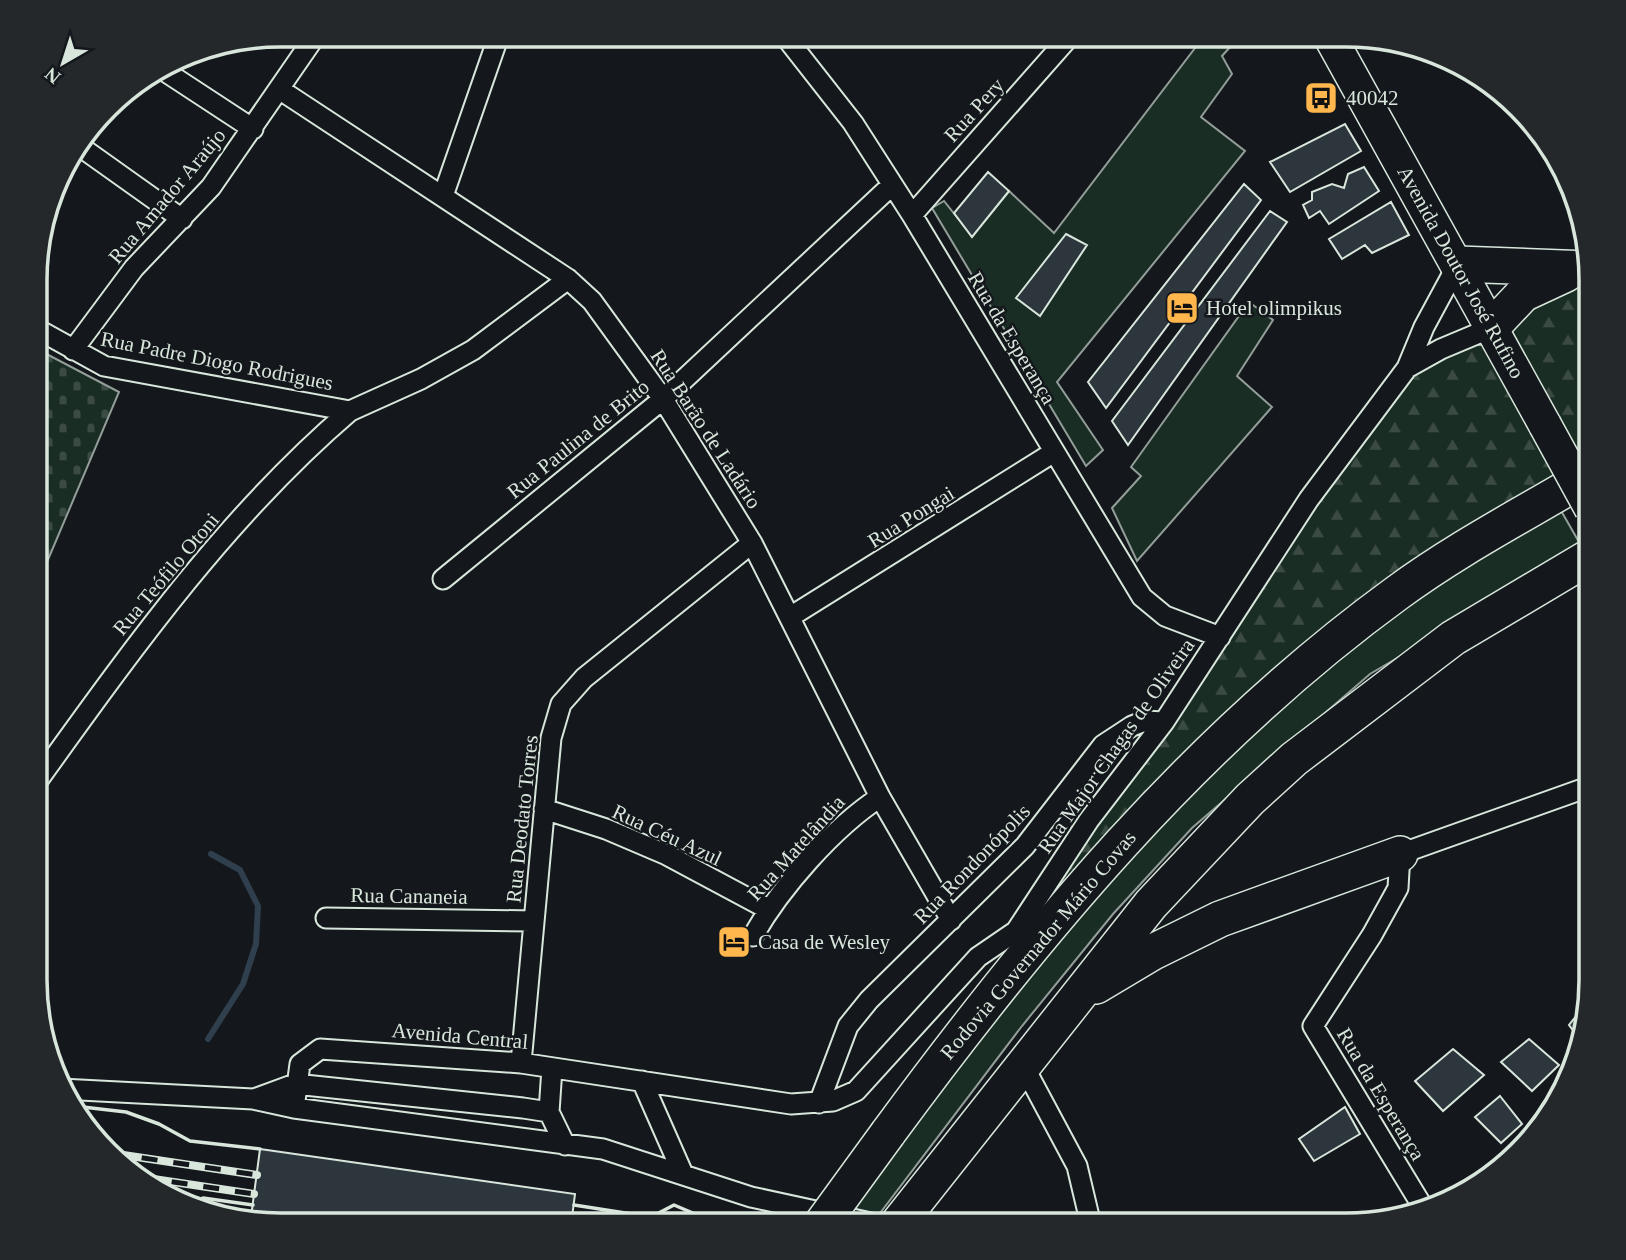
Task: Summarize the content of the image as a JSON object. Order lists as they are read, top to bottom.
{
  "streets": {
    "highway": ["Rodovia Governador Mário Covas"],
    "main road": ["Avenida Doutor José Rufino"],
    "street": [
      "Rua Pery",
      "Rua Amador Araújo",
      "Rua da Esperança",
      "Rua Padre Diogo Rodrigues",
      "Rua Barão de Ladário",
      "Rua Paulina de Brito",
      "Rua Pongai",
      "Rua Teófilo Otoni",
      "Rua Major Chagas de Oliveira",
      "Rua Deodato Torres",
      "Rua Céu Azul",
      "Rua Matelândia",
      "Rua Rondonópolis",
      "Rua Cananeia",
      "Avenida Central"
    ]
  },
  "crossings": [
    ["Rua Pery", "Rua da Esperança"],
    ["Rua Amador Araújo", "Rua Padre Diogo Rodrigues"],
    ["Rua Amador Araújo", "Rua Barão de Ladário"],
    ["Avenida Doutor José Rufino", "Rua Major Chagas de Oliveira"],
    ["Rua da Esperança", "Rua Paulina de Brito"],
    ["Rua da Esperança", "Rua Pongai"],
    ["Rua da Esperança", "Rua Major Chagas de Oliveira"],
    ["Rua Padre Diogo Rodrigues", "Rua Barão de Ladário"],
    ["Rua Padre Diogo Rodrigues", "Rua Teófilo Otoni"],
    ["Rua Barão de Ladário", "Rua Paulina de Brito"],
    ["Rua Barão de Ladário", "Rua Pongai"],
    ["Rua Barão de Ladário", "Rua Deodato Torres"],
    ["Rua Barão de Ladário", "Rua Matelândia"],
    ["Rua Barão de Ladário", "Rua Rondonópolis"],
    ["Rua Major Chagas de Oliveira", "Rua Rondonópolis"],
    ["Rua Major Chagas de Oliveira", "Avenida Central"],
    ["Rua Deodato Torres", "Rua Céu Azul"],
    ["Rua Deodato Torres", "Rua Cananeia"],
    ["Rua Deodato Torres", "Avenida Central"],
    ["Rua Céu Azul", "Rua Matelândia"],
    ["Rua Rondonópolis", "Avenida Central"]
  ],
  "places": {
    "bus stop": ["40042"],
    "hotel": ["Hotel olimpikus", "Casa de Wesley"]
  },
  "north": "bottom left"
}
